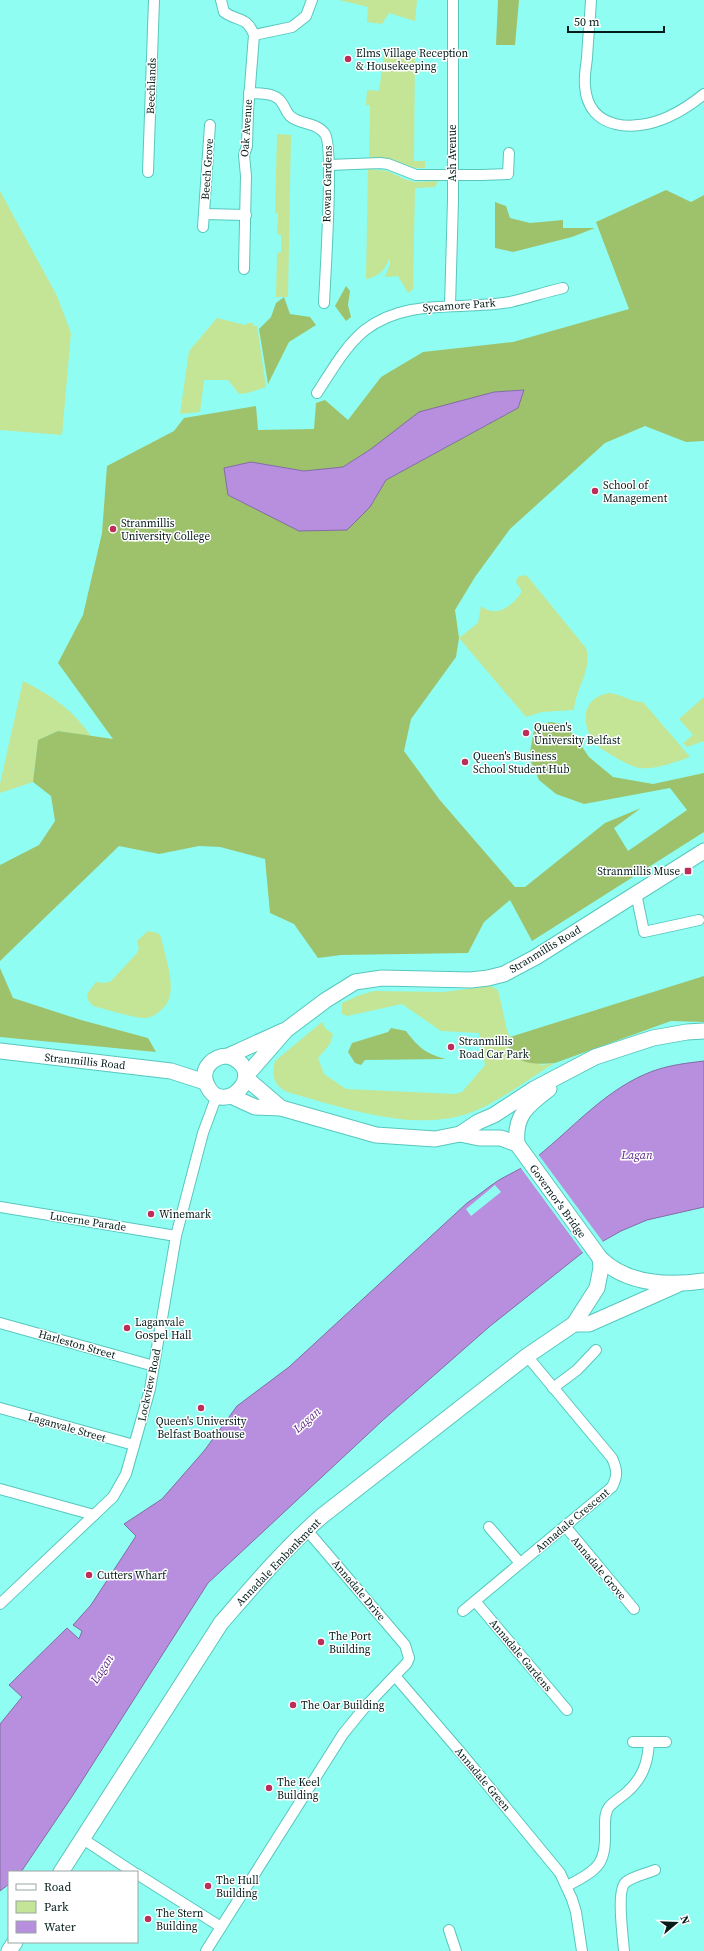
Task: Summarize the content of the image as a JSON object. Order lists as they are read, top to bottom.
{
  "streets": {
    "street": [
      "Beechlands",
      "Oak Avenue",
      "Ash Avenue",
      "Beech Grove",
      "Rowan Gardens",
      "Sycamore Park",
      "Stranmillis Road",
      "Governor's Bridge",
      "Lucerne Parade",
      "Harleston Street",
      "Lockview Road",
      "Laganvale Street",
      "Annadale Crescent",
      "Annadale Embankment",
      "Annadale Grove",
      "Annadale Drive",
      "Annadale Gardens",
      "Annadale Green"
    ]
  },
  "crossings": [
    ["Oak Avenue", "Beech Grove"],
    ["Oak Avenue", "Rowan Gardens"],
    ["Ash Avenue", "Sycamore Park"],
    ["Stranmillis Road", "Lockview Road"],
    ["Governor's Bridge", "Annadale Embankment"],
    ["Lucerne Parade", "Lockview Road"],
    ["Harleston Street", "Lockview Road"],
    ["Lockview Road", "Laganvale Street"],
    ["Annadale Crescent", "Annadale Embankment"],
    ["Annadale Crescent", "Annadale Grove"],
    ["Annadale Crescent", "Annadale Gardens"],
    ["Annadale Embankment", "Annadale Drive"],
    ["Annadale Drive", "Annadale Green"]
  ],
  "water": ["Lagan"],
  "places": {
    "other": [
      "Elms Village Reception & Housekeeping",
      "School of Management",
      "Stranmillis University College",
      "Queen's University Belfast",
      "Queen's Business School Student Hub",
      "Stranmillis Road Car Park",
      "Winemark",
      "Laganvale Gospel Hall",
      "Queen's University Belfast Boathouse",
      "Cutters Wharf",
      "The Port Building",
      "The Oar Building",
      "The Keel Building",
      "The Hull Building",
      "The Stern Building"
    ],
    "transit": ["Stranmillis Muse"]
  },
  "legend": ["Road", "Park", "Water"],
  "scale_bar": "50 m",
  "north": "right"
}
